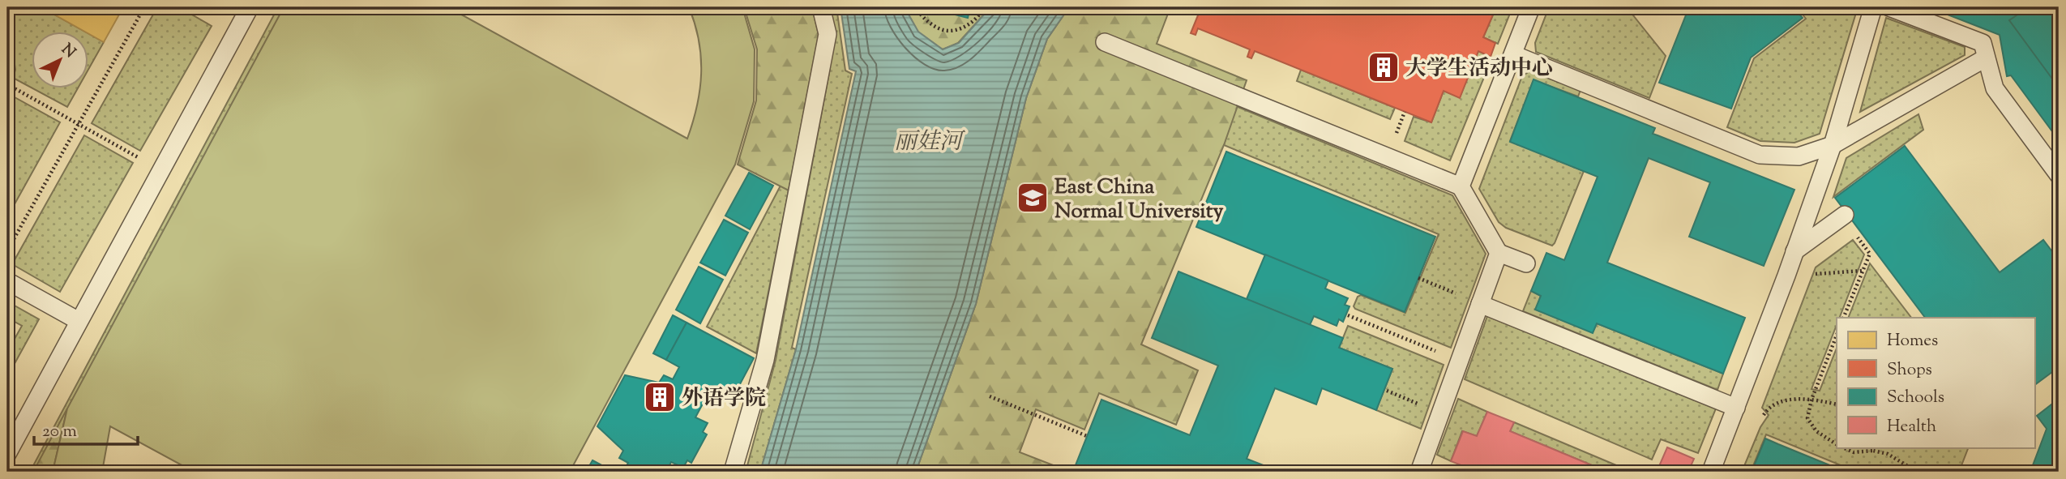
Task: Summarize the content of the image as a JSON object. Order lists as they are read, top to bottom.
{
  "water": ["丽娃河"],
  "places": {
    "building": ["大学生活动中心", "外语学院"],
    "school or university": ["East China Normal University"]
  },
  "legend": [
    "Homes",
    "Shops",
    "Schools",
    "Health"
  ],
  "scale_bar": "20 m",
  "north": "top right"
}
